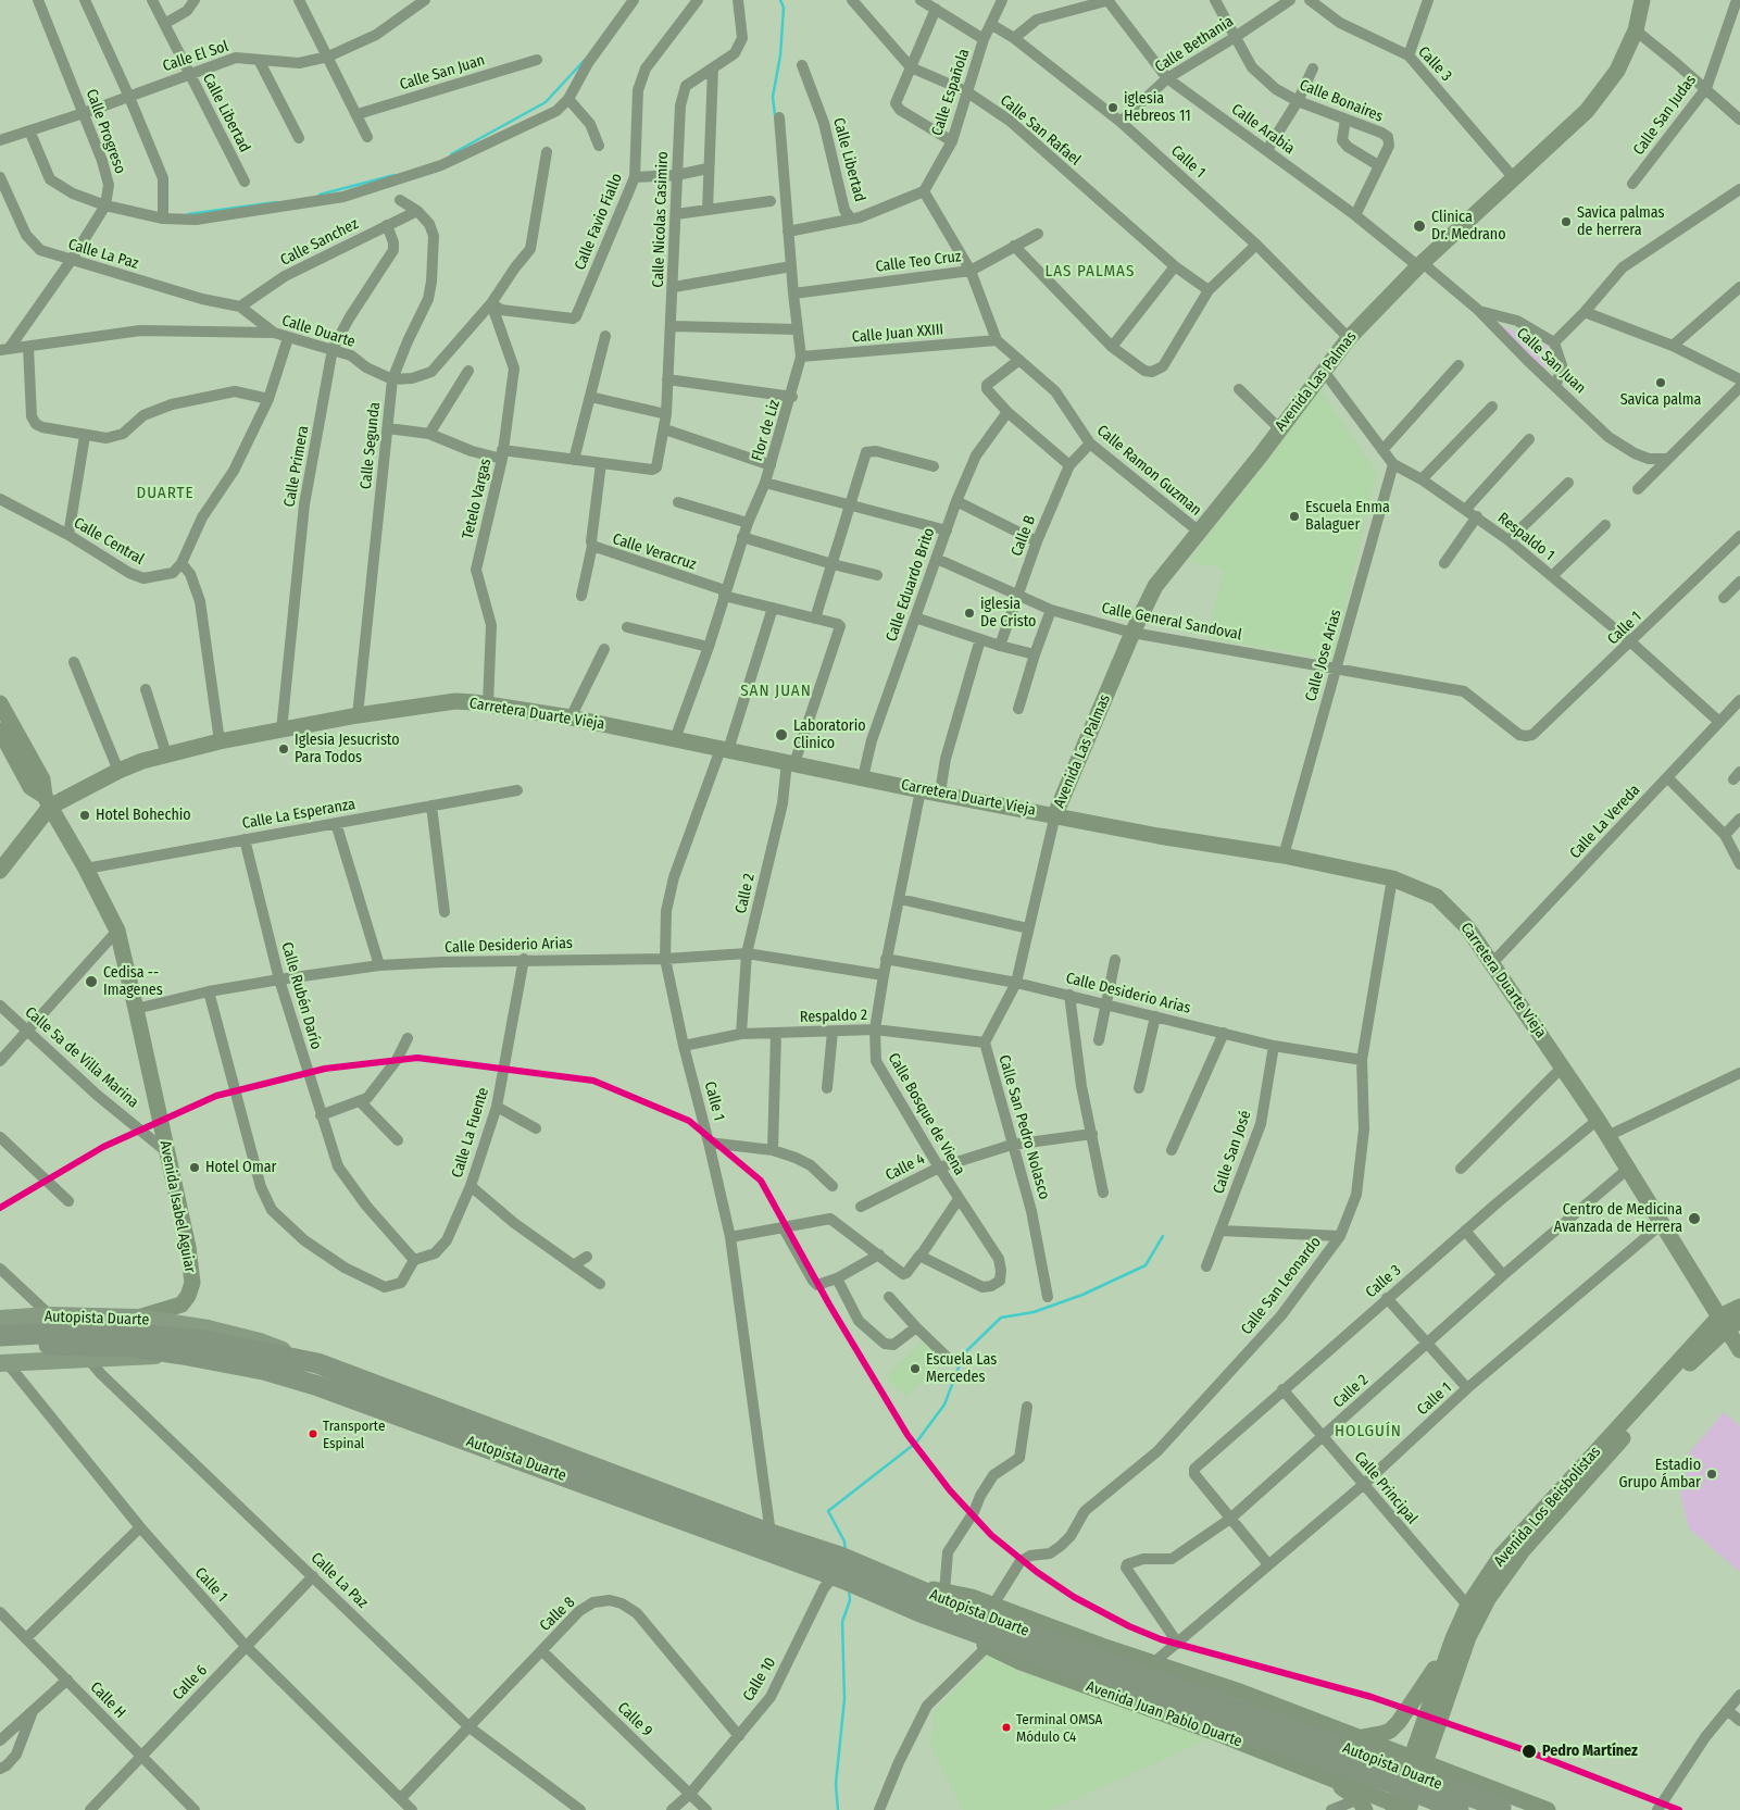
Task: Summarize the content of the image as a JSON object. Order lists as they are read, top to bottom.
{
  "streets": {
    "highway": ["Autopista Duarte"],
    "main road": [
      "Avenida Las Palmas",
      "Carretera Duarte Vieja",
      "Avenida Isabel Aguiar",
      "Avenida Los Beisbolistas",
      "Avenida Juan Pablo Duarte"
    ],
    "street": [
      "Calle Bethania",
      "Calle El Sol",
      "Calle 3",
      "Calle San Juan",
      "Calle Española",
      "Calle Bonaires",
      "Calle Libertad",
      "Calle San Judas",
      "Calle Arabia",
      "Calle San Rafael",
      "Calle Progreso",
      "Calle 1",
      "Calle Nicolas Casimiro",
      "Calle Favio Fiallo",
      "Calle Sanchez",
      "Calle La Paz",
      "Calle Teo Cruz",
      "Calle Duarte",
      "Calle Juan XXIII",
      "Flor de Liz",
      "Calle Segunda",
      "Calle Primera",
      "Calle Ramon Guzman",
      "Tetelo Vargas",
      "Calle B",
      "Respaldo 1",
      "Calle Central",
      "Calle Veracruz",
      "Calle Eduardo Brito",
      "Calle General Sandoval",
      "Calle Jose Arias",
      "Calle La Esperanza",
      "Calle La Vereda",
      "Calle 2",
      "Calle Desiderio Arias",
      "Calle Rubén Darío",
      "Respaldo 2",
      "Calle 5a de Villa Marina",
      "Calle Bosque de Viena",
      "Calle San Pedro Nolasco",
      "Calle La Fuente",
      "Calle San José",
      "Calle 4",
      "Calle San Leonardo",
      "Calle Principal",
      "Calle 8",
      "Calle 10",
      "Calle 6",
      "Calle H",
      "Calle 9"
    ]
  },
  "crossings": [
    ["Calle Bethania", "Calle Bonaires"],
    ["Calle Bethania", "Calle Arabia"],
    ["Calle Bethania", "Calle 1"],
    ["Calle El Sol", "Calle Libertad"],
    ["Calle El Sol", "Calle Progreso"],
    ["Calle 3", "Avenida Las Palmas"],
    ["Calle 3", "Carretera Duarte Vieja"],
    ["Calle 3", "Calle 2"],
    ["Calle 3", "Calle Principal"],
    ["Calle San Juan", "Calle Arabia"],
    ["Calle San Juan", "Avenida Las Palmas"],
    ["Calle Española", "Calle Libertad"],
    ["Calle Española", "Calle San Rafael"],
    ["Calle Española", "Calle 1"],
    ["Calle Española", "Calle Ramon Guzman"],
    ["Calle Bonaires", "Calle Arabia"],
    ["Calle Libertad", "Calle Ramon Guzman"],
    ["Calle Arabia", "Avenida Las Palmas"],
    ["Calle Progreso", "Calle La Paz"],
    ["Calle Progreso", "Calle Duarte"],
    ["Calle 1", "Avenida Las Palmas"],
    ["Calle 1", "Respaldo 1"],
    ["Calle 1", "Calle Veracruz"],
    ["Calle 1", "Calle General Sandoval"],
    ["Calle 1", "Carretera Duarte Vieja"],
    ["Calle 1", "Calle 2"],
    ["Calle 1", "Calle Desiderio Arias"],
    ["Calle 1", "Respaldo 2"],
    ["Calle 1", "Autopista Duarte"],
    ["Calle 1", "Calle Principal"],
    ["Calle 1", "Calle 8"],
    ["Calle 1", "Calle 6"],
    ["Calle Nicolas Casimiro", "Calle Veracruz"],
    ["Calle Favio Fiallo", "Tetelo Vargas"],
    ["Calle Sanchez", "Calle La Paz"],
    ["Calle Sanchez", "Calle Segunda"],
    ["Calle Sanchez", "Calle Primera"],
    ["Calle La Paz", "Autopista Duarte"],
    ["Calle La Paz", "Calle 8"],
    ["Calle La Paz", "Calle 6"],
    ["Calle Teo Cruz", "Flor de Liz"],
    ["Calle Teo Cruz", "Calle Ramon Guzman"],
    ["Calle Duarte", "Calle Segunda"],
    ["Calle Duarte", "Calle Primera"],
    ["Calle Juan XXIII", "Flor de Liz"],
    ["Calle Juan XXIII", "Calle Ramon Guzman"],
    ["Avenida Las Palmas", "Calle Ramon Guzman"],
    ["Avenida Las Palmas", "Respaldo 1"],
    ["Avenida Las Palmas", "Calle General Sandoval"],
    ["Avenida Las Palmas", "Carretera Duarte Vieja"],
    ["Avenida Las Palmas", "Calle San Pedro Nolasco"],
    ["Flor de Liz", "Calle Veracruz"],
    ["Flor de Liz", "Carretera Duarte Vieja"],
    ["Calle Segunda", "Carretera Duarte Vieja"],
    ["Calle Primera", "Carretera Duarte Vieja"],
    ["Calle Ramon Guzman", "Calle B"],
    ["Tetelo Vargas", "Carretera Duarte Vieja"],
    ["Calle B", "Calle General Sandoval"],
    ["Respaldo 1", "Calle Jose Arias"],
    ["Respaldo 1", "Calle La Vereda"],
    ["Calle Veracruz", "Calle 2"],
    ["Calle Eduardo Brito", "Calle General Sandoval"],
    ["Calle Eduardo Brito", "Carretera Duarte Vieja"],
    ["Calle General Sandoval", "Calle Jose Arias"],
    ["Calle Jose Arias", "Carretera Duarte Vieja"],
    ["Carretera Duarte Vieja", "Calle La Vereda"],
    ["Carretera Duarte Vieja", "Calle 2"],
    ["Carretera Duarte Vieja", "Calle Bosque de Viena"],
    ["Carretera Duarte Vieja", "Calle San Pedro Nolasco"],
    ["Carretera Duarte Vieja", "Avenida Isabel Aguiar"],
    ["Carretera Duarte Vieja", "Calle San Leonardo"],
    ["Carretera Duarte Vieja", "Avenida Los Beisbolistas"],
    ["Calle La Esperanza", "Calle Rubén Darío"],
    ["Calle La Esperanza", "Avenida Isabel Aguiar"],
    ["Calle 2", "Calle Desiderio Arias"],
    ["Calle 2", "Respaldo 2"],
    ["Calle 2", "Calle Principal"],
    ["Calle Desiderio Arias", "Calle Rubén Darío"],
    ["Calle Desiderio Arias", "Calle Bosque de Viena"],
    ["Calle Desiderio Arias", "Calle San Pedro Nolasco"],
    ["Calle Desiderio Arias", "Calle La Fuente"],
    ["Calle Desiderio Arias", "Calle San José"],
    ["Calle Desiderio Arias", "Avenida Isabel Aguiar"],
    ["Calle Desiderio Arias", "Calle San Leonardo"],
    ["Calle Rubén Darío", "Calle La Fuente"],
    ["Respaldo 2", "Calle Bosque de Viena"],
    ["Respaldo 2", "Calle San Pedro Nolasco"],
    ["Calle 5a de Villa Marina", "Avenida Isabel Aguiar"],
    ["Calle Bosque de Viena", "Calle 4"],
    ["Calle San Pedro Nolasco", "Calle 4"],
    ["Avenida Isabel Aguiar", "Autopista Duarte"],
    ["Calle San Leonardo", "Autopista Duarte"],
    ["Autopista Duarte", "Avenida Los Beisbolistas"],
    ["Autopista Duarte", "Calle 10"],
    ["Autopista Duarte", "Avenida Juan Pablo Duarte"],
    ["Calle Principal", "Avenida Los Beisbolistas"],
    ["Calle 8", "Calle 10"],
    ["Calle 8", "Calle 9"],
    ["Calle 10", "Calle 9"],
    ["Calle 6", "Calle H"]
  ],
  "districts": [
    "LAS PALMAS",
    "DUARTE",
    "SAN JUAN",
    "HOLGUÍN"
  ],
  "places": [
    "iglesia Hebreos 11",
    "Savica palmas de herrera",
    "Clinica Dr. Medrano",
    "Savica palma",
    "Escuela Enma Balaguer",
    "iglesia De Cristo",
    "Laboratorio Clinico",
    "Iglesia Jesucristo Para Todos",
    "Hotel Bohechio",
    "Cedisa -- Imagenes",
    "Hotel Omar",
    "Centro de Medicina Avanzada de Herrera",
    "Escuela Las Mercedes",
    "Transporte Espinal",
    "Estadio Grupo Ámbar",
    "Terminal OMSA Módulo C4",
    "Pedro Martínez"
  ]
}
